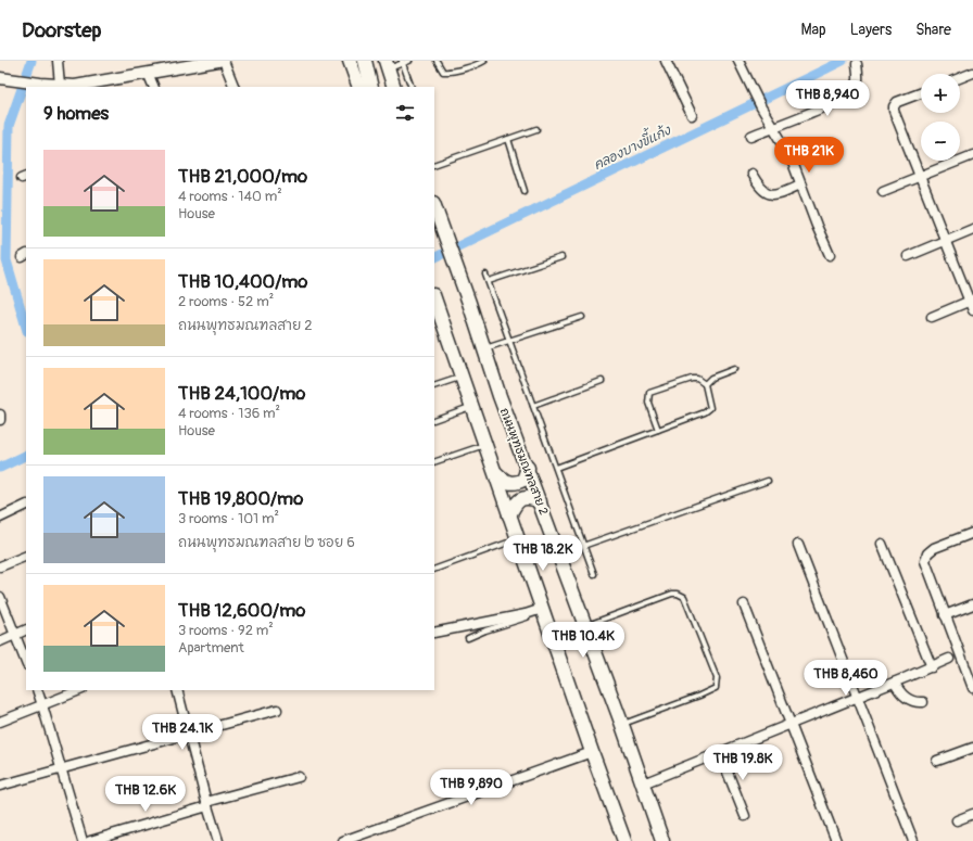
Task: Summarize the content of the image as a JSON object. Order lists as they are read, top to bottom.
{
  "streets": {
    "main road": ["ถนนพุทธมณฑลสาย 2"]
  },
  "water": ["คลองบางขี้แก้ง"],
  "page": {
    "header": "Doorstep",
    "nav": ["Map", "Layers", "Share"],
    "map_buttons": ["+", "−"],
    "price": [
      "THB 8,940",
      "THB 21K",
      "THB 18.2K",
      "THB 10.4K",
      "THB 8,460",
      "THB 24.1K",
      "THB 19.8K",
      "THB 9,890",
      "THB 12.6K"
    ],
    "heading": "9 homes",
    "list": [
      {
        "name": "THB 21,000/mo",
        "note": "4 rooms · 140 m² · House"
      },
      {
        "name": "THB 10,400/mo",
        "note": "2 rooms · 52 m² · ถนนพุทธมณฑลสาย 2"
      },
      {
        "name": "THB 24,100/mo",
        "note": "4 rooms · 136 m² · House"
      },
      {
        "name": "THB 19,800/mo",
        "note": "3 rooms · 101 m² · ถนนพุทธมณฑลสาย ๒ ซอย 6"
      },
      {
        "name": "THB 12,600/mo",
        "note": "3 rooms · 92 m² · Apartment"
      }
    ]
  }
}
